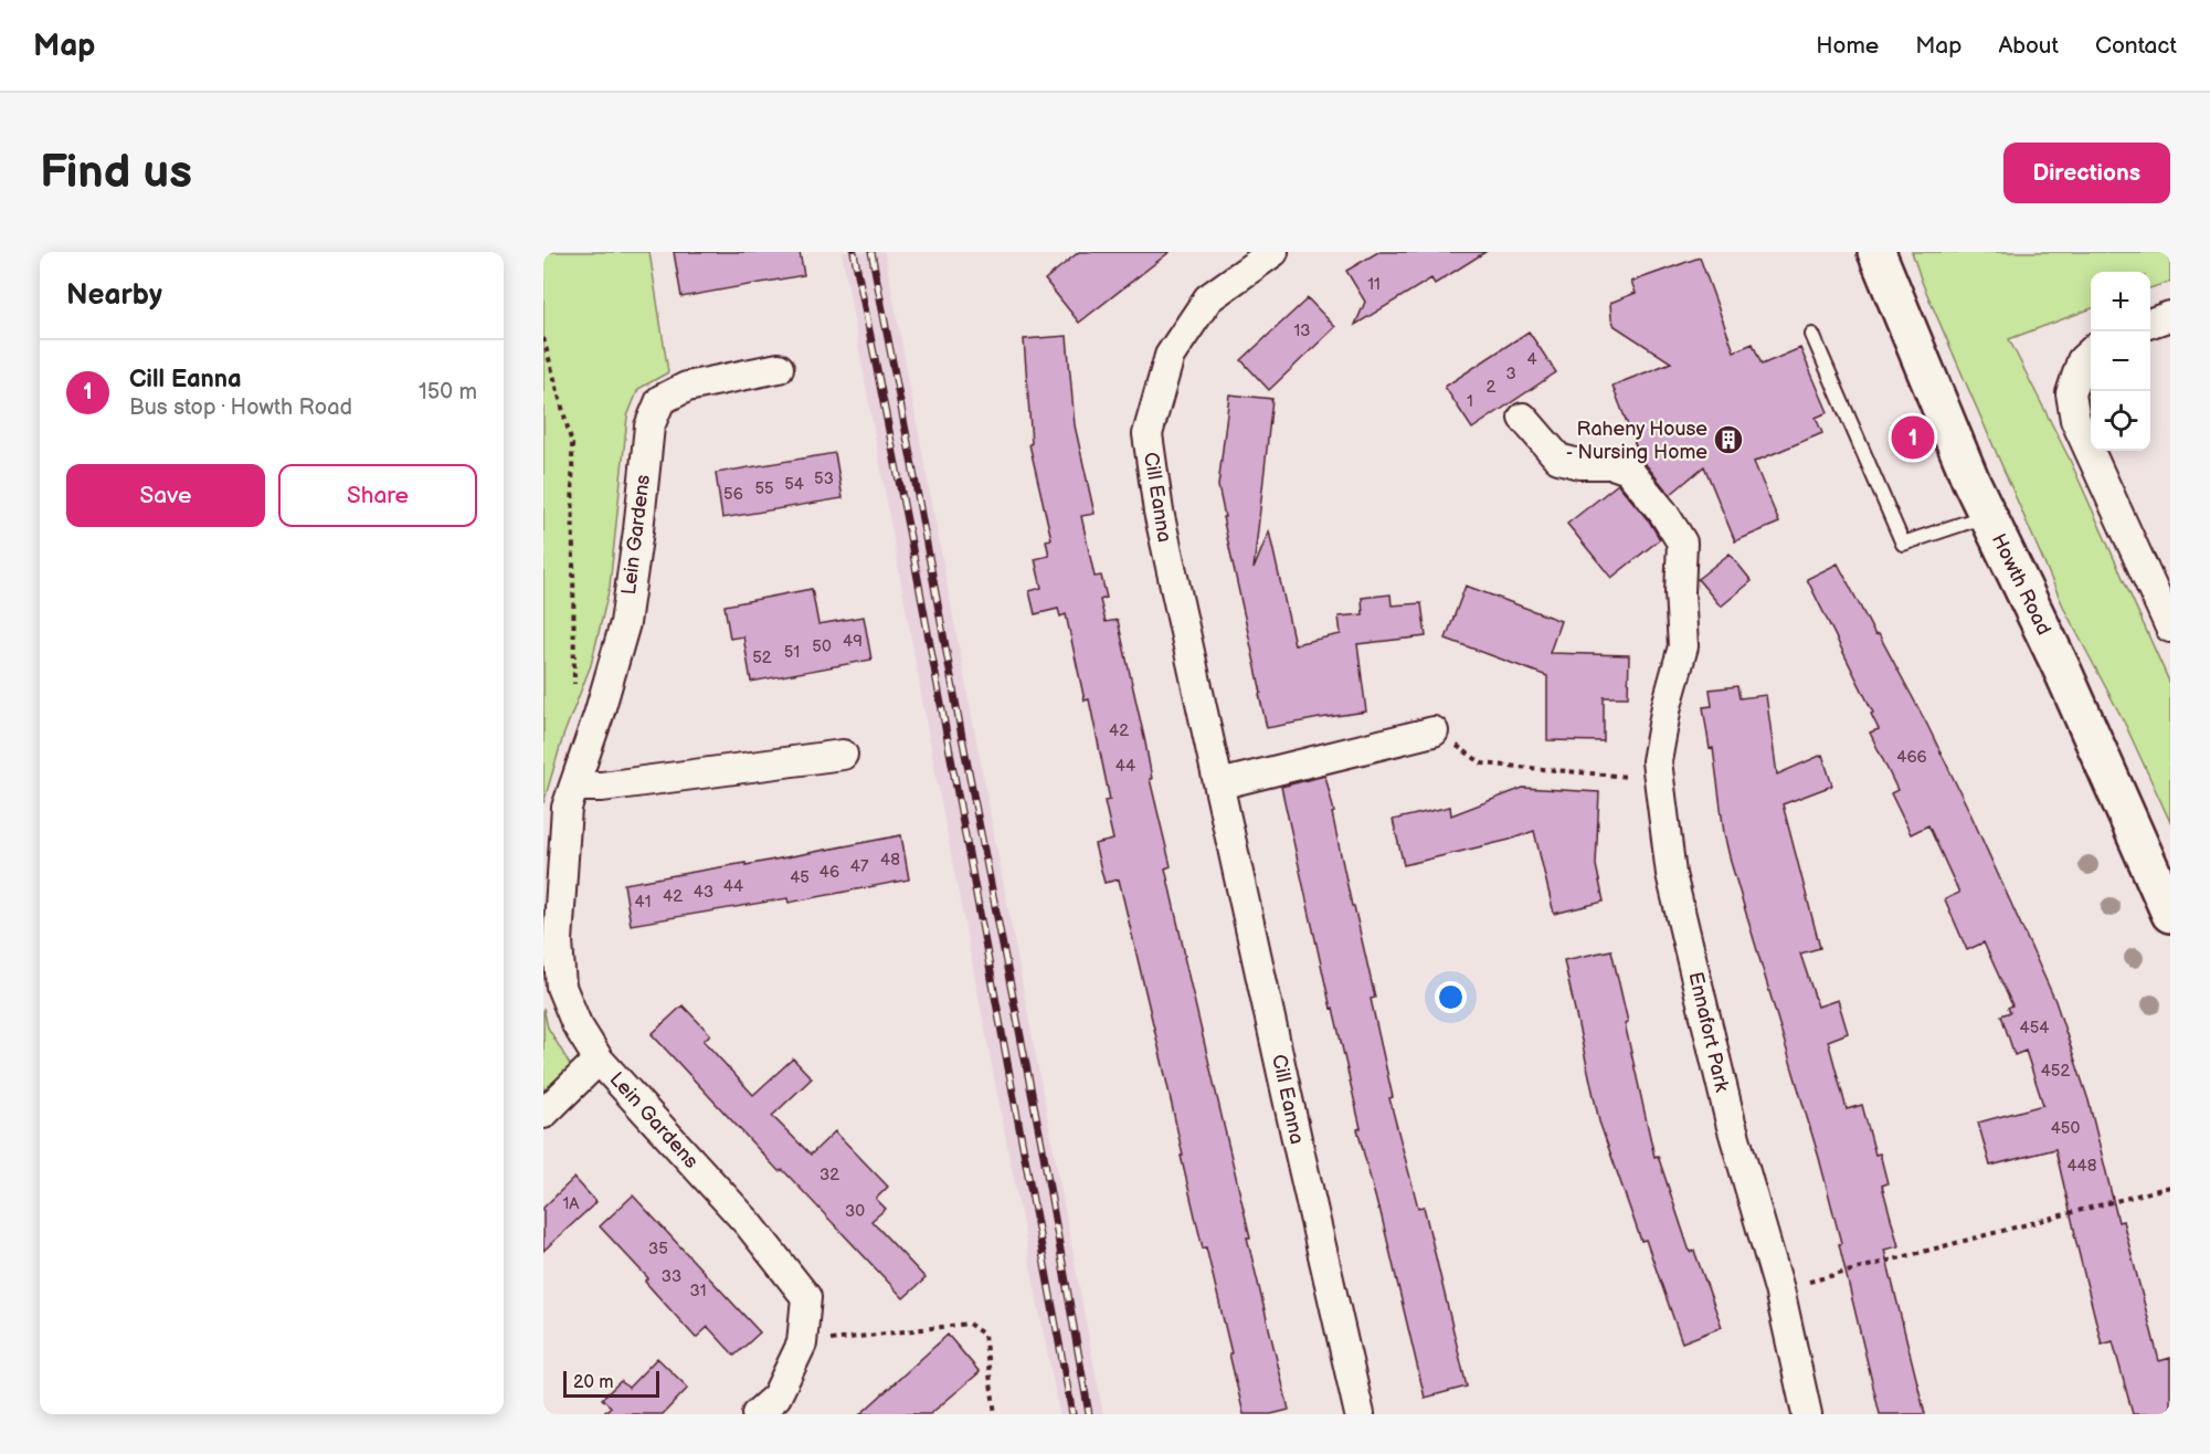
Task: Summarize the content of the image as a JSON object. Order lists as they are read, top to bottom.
{
  "streets": {
    "main road": ["Howth Road"],
    "street": ["Cill Eanna", "Lein Gardens", "Ennafort Park"]
  },
  "places": {
    "building": ["Raheny House - Nursing Home"]
  },
  "house_numbers": [
    "11",
    "13",
    "4",
    "3",
    "2",
    "1",
    "53",
    "54",
    "55",
    "56",
    "49",
    "50",
    "51",
    "52",
    "42",
    "466",
    "44",
    "48",
    "47",
    "46",
    "45",
    "44",
    "43",
    "42",
    "41",
    "454",
    "452",
    "450",
    "448",
    "32",
    "1A",
    "30",
    "35",
    "33",
    "31"
  ],
  "scale_bar": "20 m",
  "page": {
    "header": "Map",
    "nav": [
      "Home",
      "Map",
      "About",
      "Contact"
    ],
    "buttons": [
      "Directions",
      ["Save", "Share"]
    ],
    "title": "Find us",
    "heading": "Nearby",
    "map_buttons": ["+", "−"],
    "list": [
      {
        "mark": "1",
        "name": "Cill Eanna",
        "note": "Bus stop · Howth Road",
        "value": "150 m"
      }
    ],
    "pins": "1",
    "scale": "20 m"
  }
}
